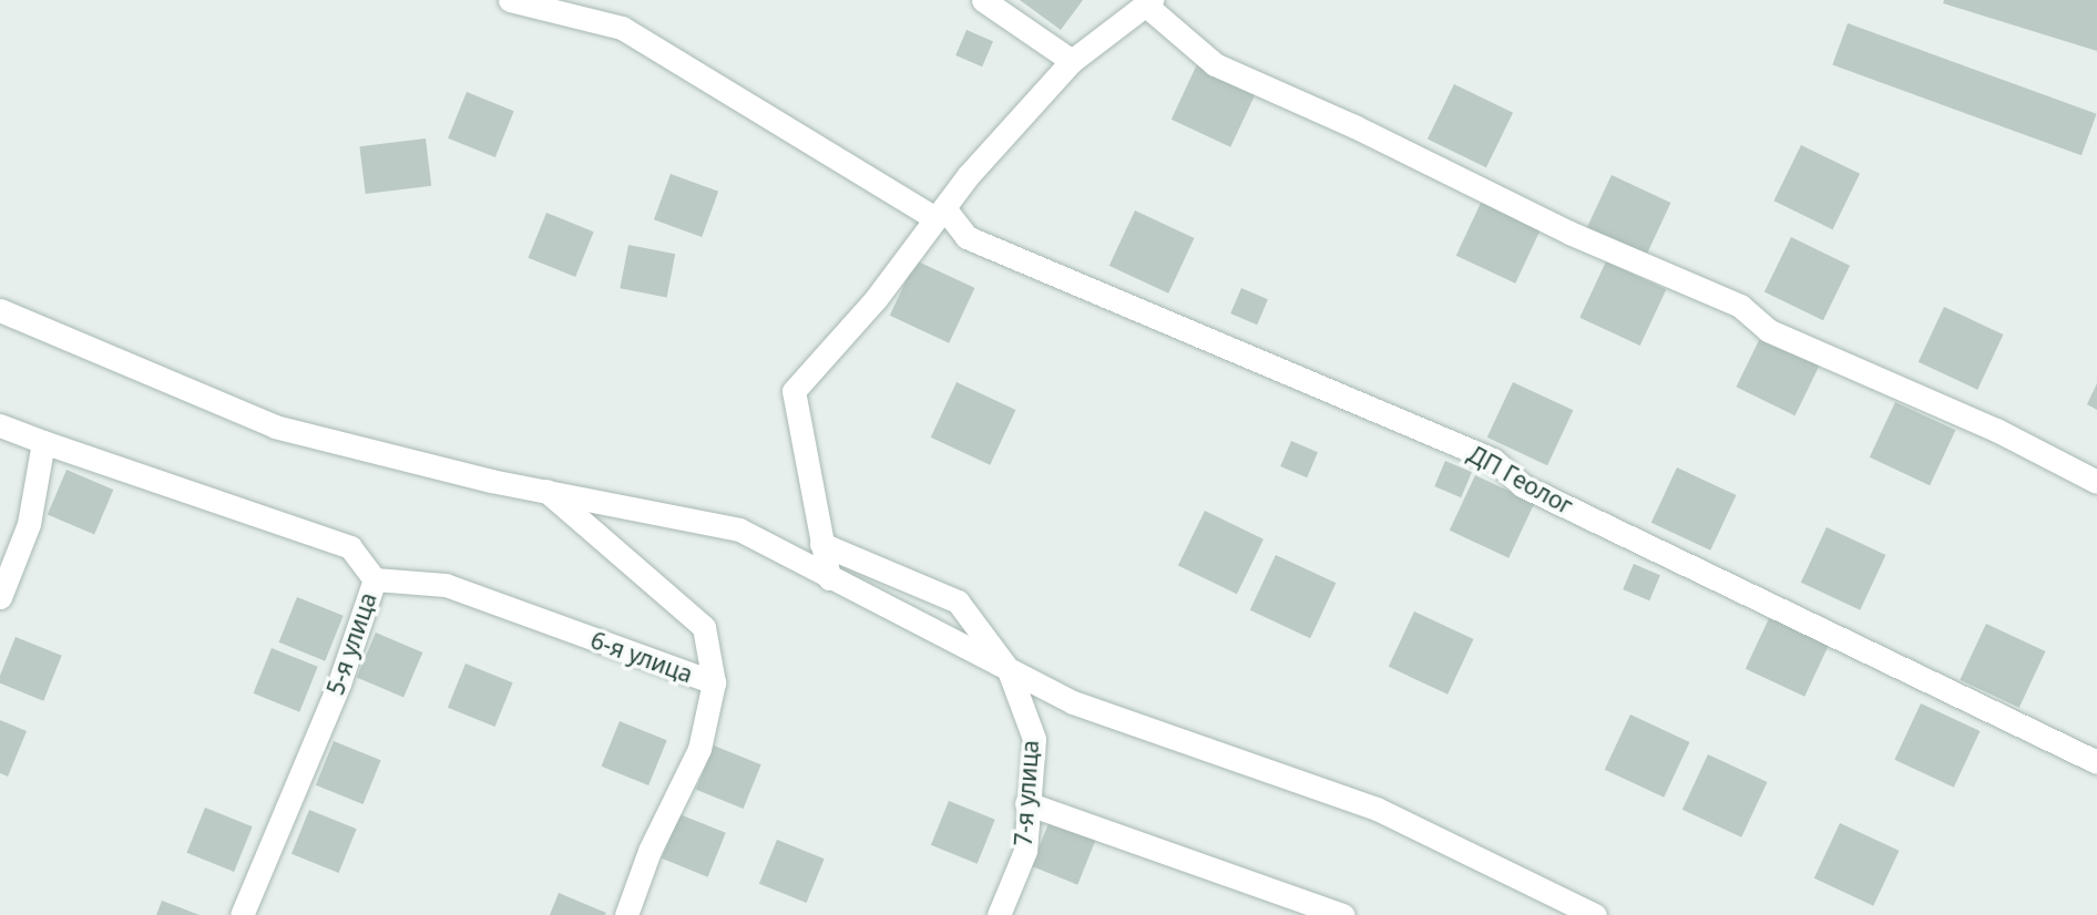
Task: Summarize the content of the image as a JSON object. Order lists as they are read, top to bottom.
{
  "streets": {
    "street": [
      "ДП Геолог",
      "5-я улица",
      "6-я улица",
      "7-я улица"
    ]
  },
  "crossings": [
    ["5-я улица", "6-я улица"]
  ]
}
